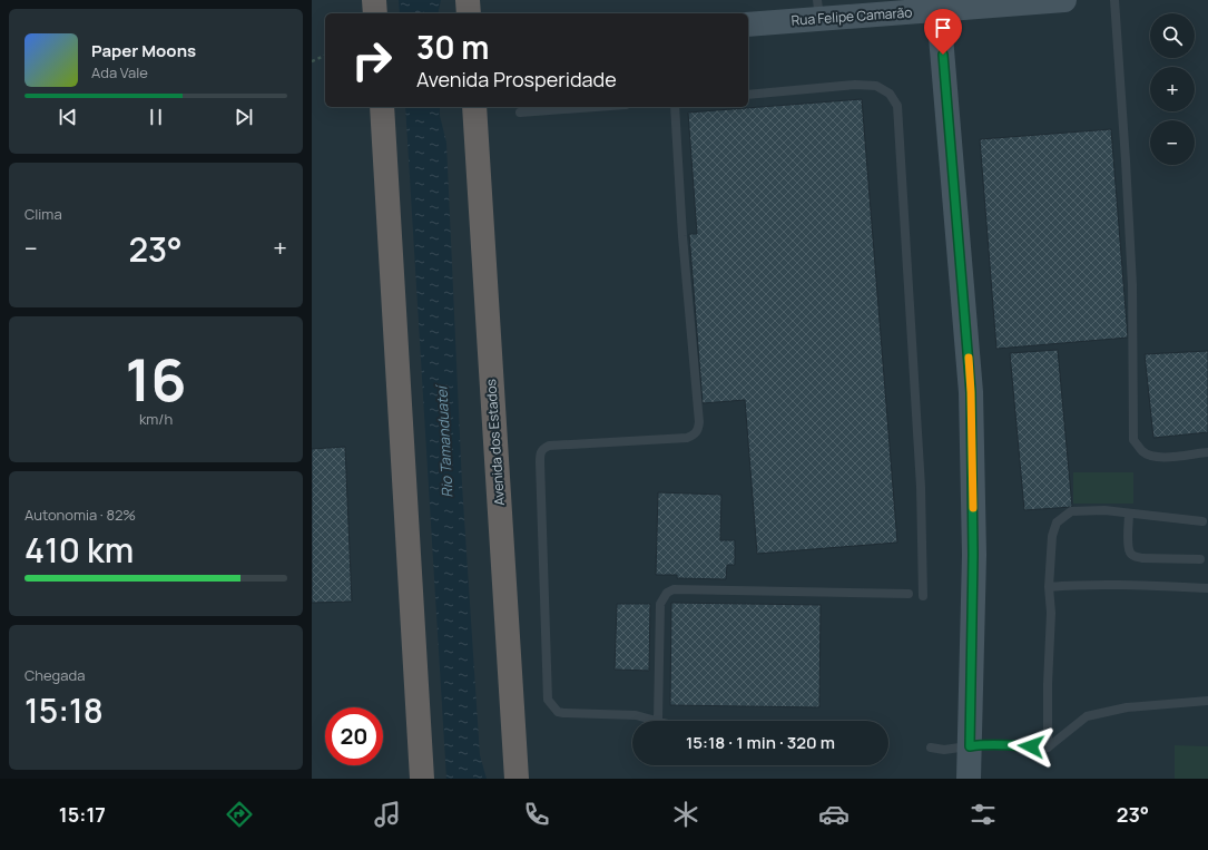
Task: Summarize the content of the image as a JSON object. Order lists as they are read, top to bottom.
{
  "streets": {
    "highway": ["Avenida dos Estados"],
    "main road": ["Rua Felipe Camarão"]
  },
  "water": ["Rio Tamanduateí"],
  "page": {
    "map_buttons": ["+", "−"],
    "turn": ["30 m", "Avenida Prosperidade"],
    "song": ["Paper Moons", "Ada Vale"],
    "tile": [
      "Clima",
      ["16", "km/h"],
      ["Autonomia · 82%", "410 km"],
      ["Chegada", "15:18"]
    ],
    "heat": ["−", "23°", "+"],
    "limit": "20",
    "trip": "15:18 · 1 min · 320 m",
    "tabs": ["15:17", "23°"]
  }
}
